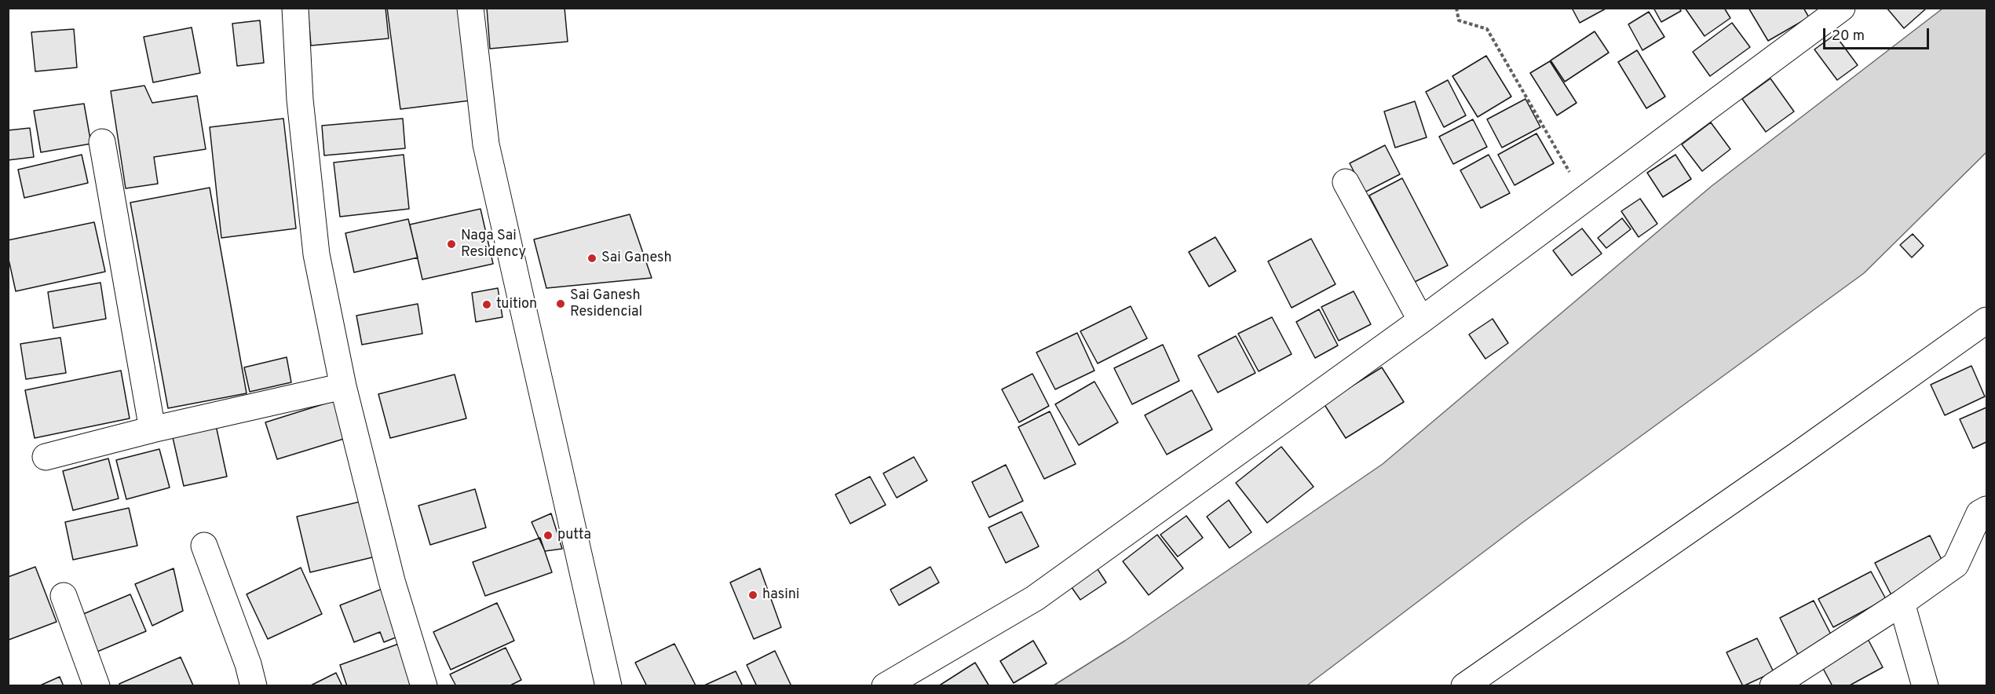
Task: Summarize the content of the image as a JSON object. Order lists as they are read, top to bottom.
{
  "places": [
    "Naga Sai Residency",
    "Sai Ganesh",
    "Sai Ganesh Residencial",
    "tuition",
    "putta",
    "hasini"
  ],
  "scale_bar": "20 m"
}
